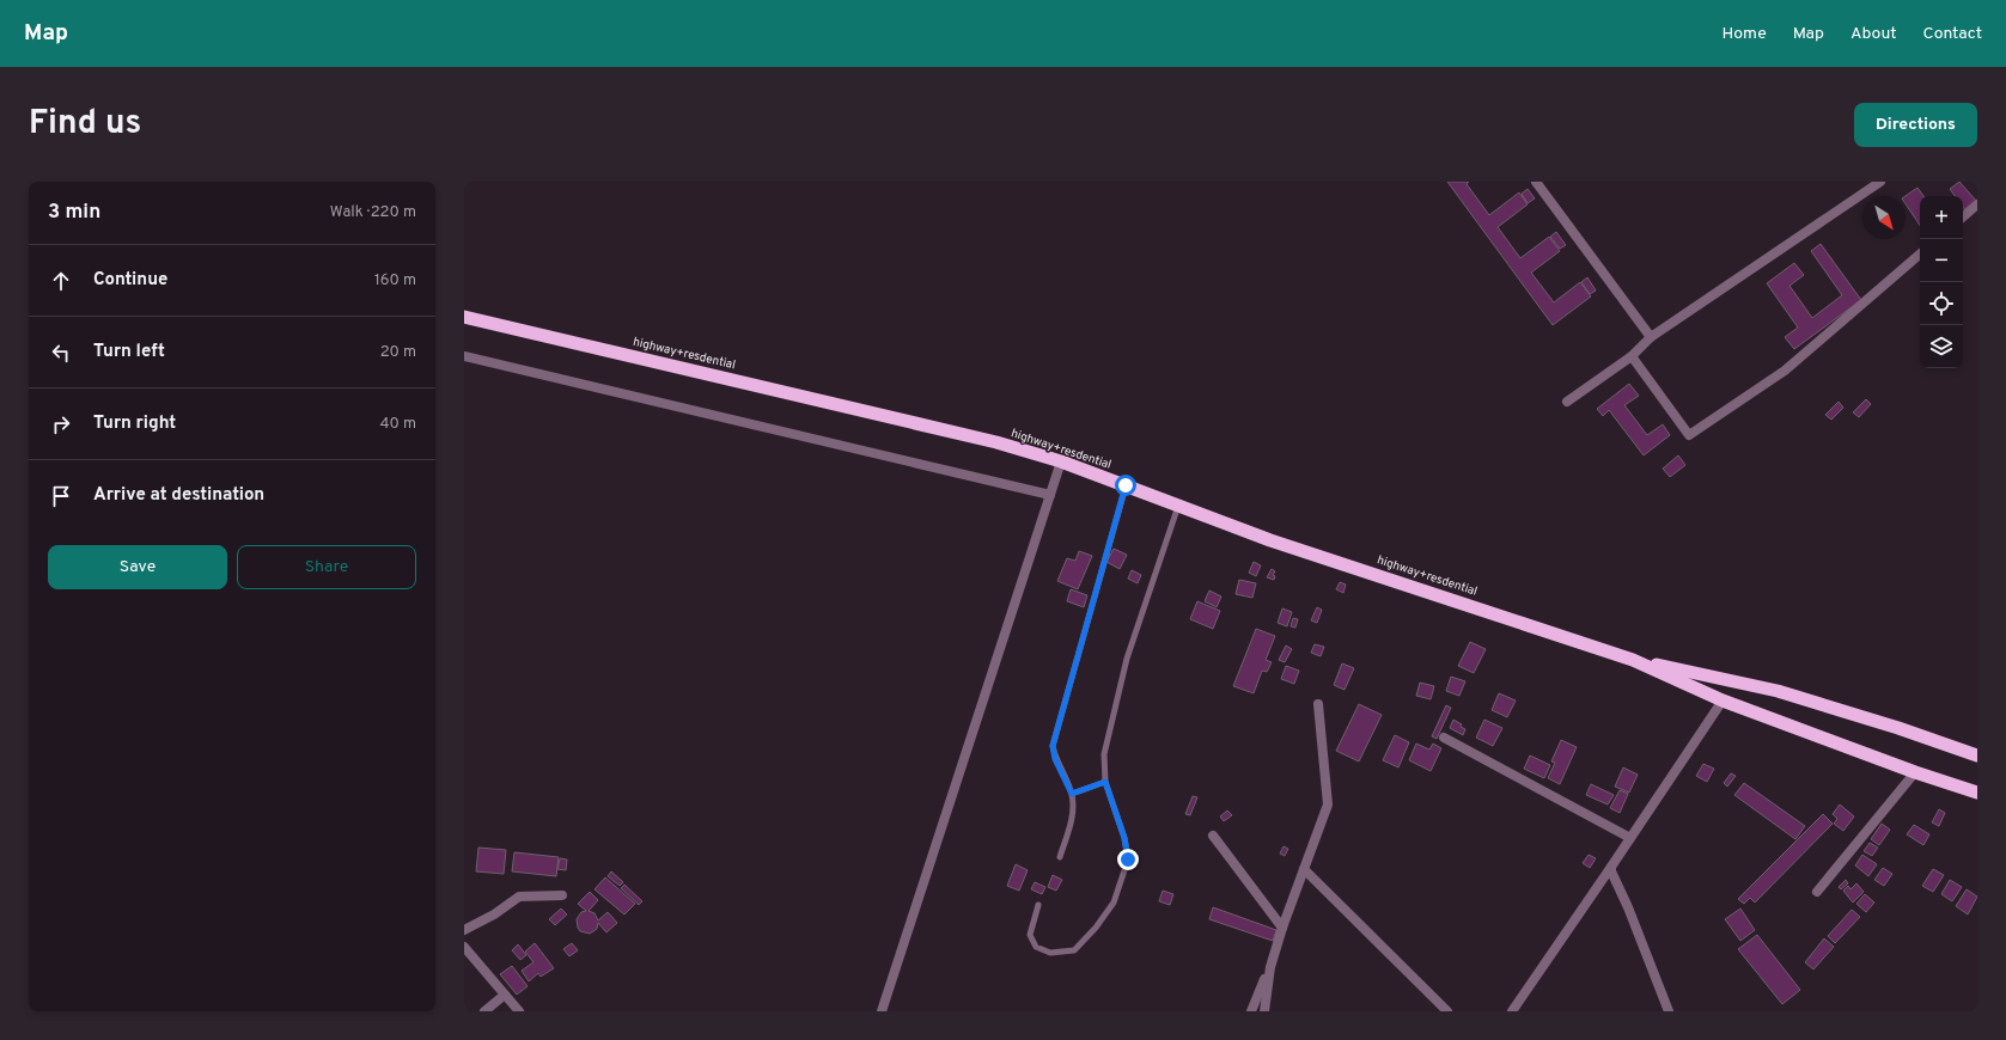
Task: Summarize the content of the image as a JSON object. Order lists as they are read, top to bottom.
{
  "streets": {
    "highway": ["highway+resdential"]
  },
  "north": "bottom right",
  "page": {
    "header": "Map",
    "nav": [
      "Home",
      "Map",
      "About",
      "Contact"
    ],
    "title": "Find us",
    "buttons": [
      "Directions",
      ["Save", "Share"]
    ],
    "heading": ["3 min", "Walk · 220 m"],
    "map_buttons": ["+", "−"],
    "list": [
      ["Continue", "160 m"],
      ["Turn left", "20 m"],
      ["Turn right", "40 m"],
      "Arrive at destination"
    ]
  }
}
